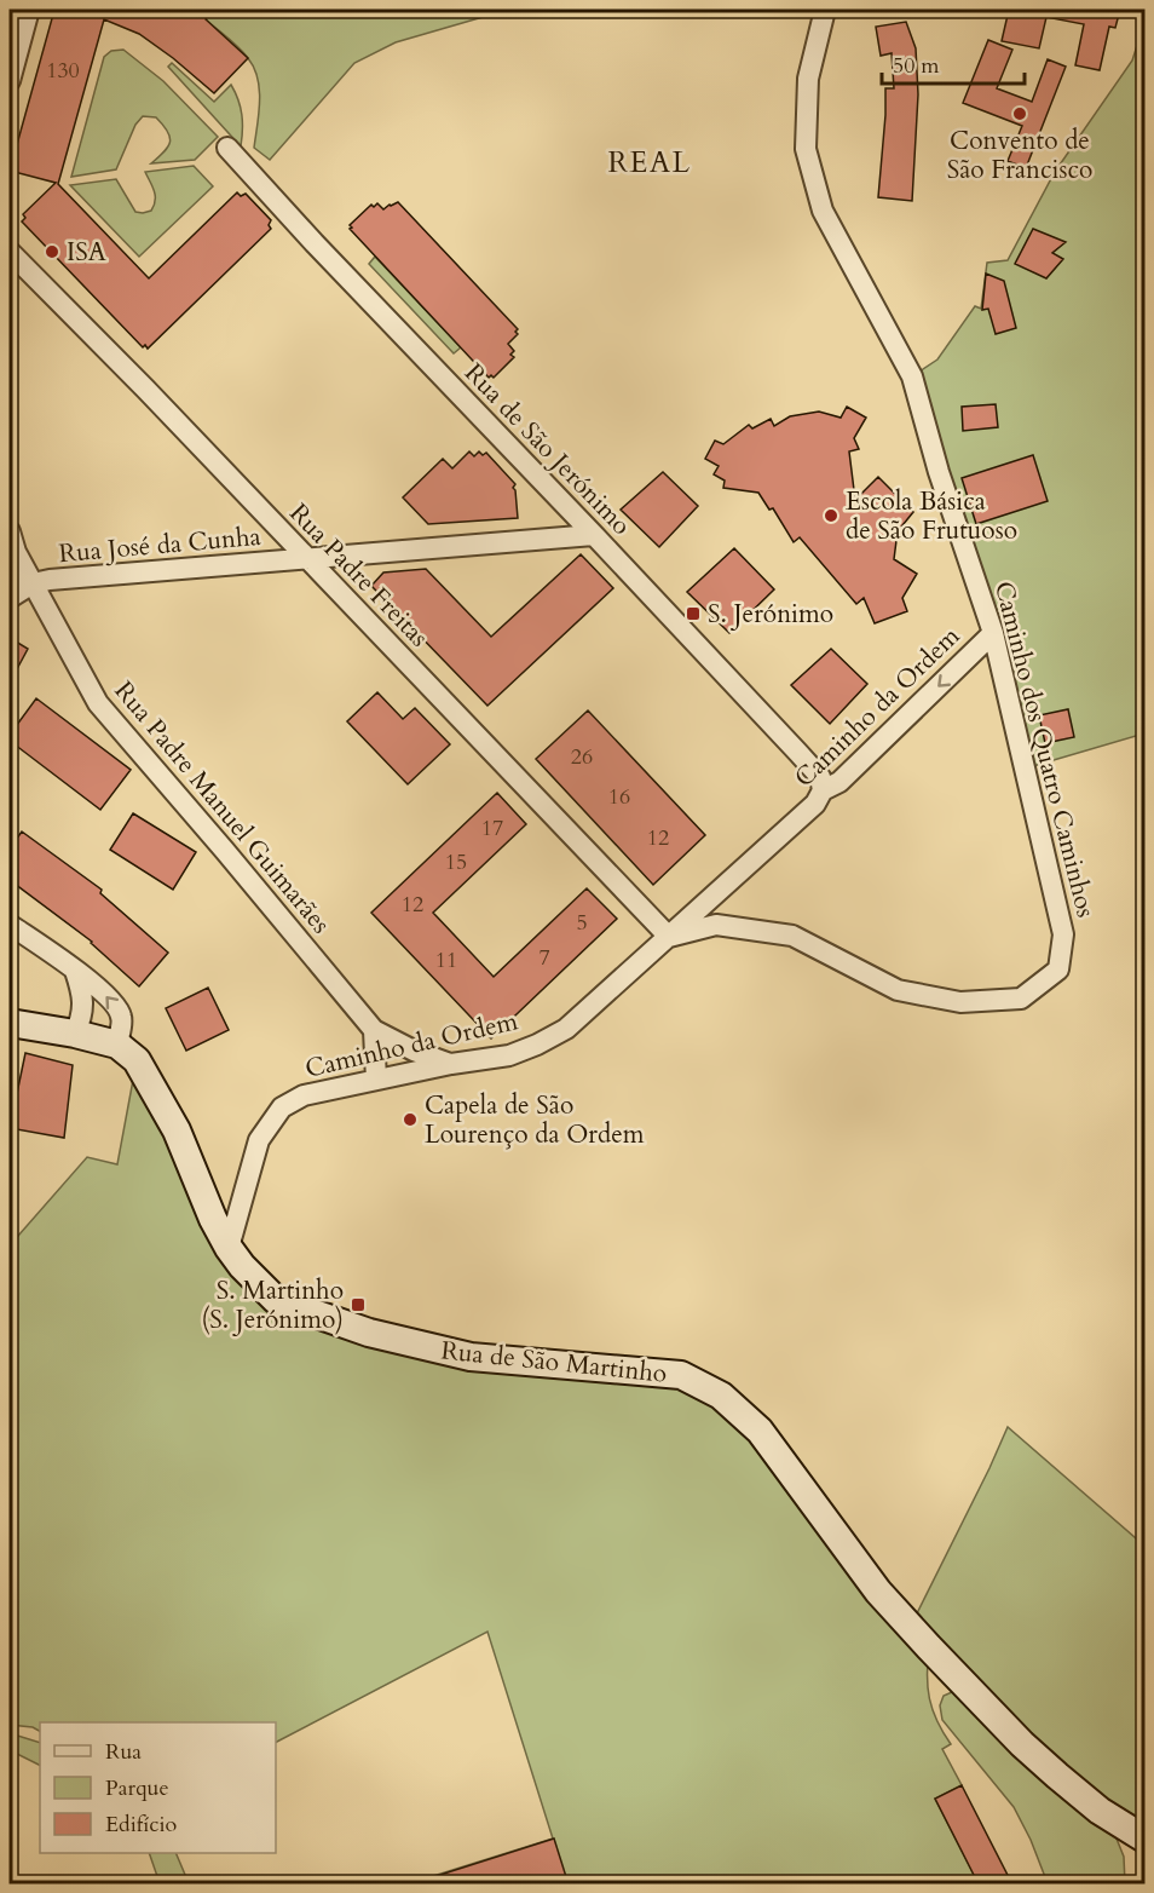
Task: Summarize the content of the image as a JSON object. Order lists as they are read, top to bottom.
{
  "streets": {
    "street": [
      "Rua de São Jerónimo",
      "Rua José da Cunha",
      "Rua Padre Freitas",
      "Caminho da Ordem",
      "Caminho dos Quatro Caminhos",
      "Rua Padre Manuel Guimarães",
      "Rua de São Martinho"
    ]
  },
  "crossings": [
    ["Rua de São Jerónimo", "Rua José da Cunha"],
    ["Rua de São Jerónimo", "Caminho da Ordem"],
    ["Rua José da Cunha", "Rua Padre Freitas"],
    ["Rua José da Cunha", "Rua Padre Manuel Guimarães"],
    ["Rua Padre Freitas", "Caminho da Ordem"],
    ["Caminho da Ordem", "Caminho dos Quatro Caminhos"],
    ["Caminho da Ordem", "Rua Padre Manuel Guimarães"],
    ["Caminho da Ordem", "Rua de São Martinho"]
  ],
  "districts": ["REAL"],
  "places": {
    "other": [
      "Convento de São Francisco",
      "ISA",
      "Escola Básica de São Frutuoso",
      "Capela de São Lourenço da Ordem"
    ],
    "transit": ["S. Jerónimo", "S. Martinho (S. Jerónimo)"]
  },
  "house_numbers": [
    "130",
    "26",
    "16",
    "17",
    "12",
    "15",
    "12",
    "5",
    "7",
    "11"
  ],
  "legend": ["Rua", "Parque", "Edifício"],
  "scale_bar": "50 m"
}
